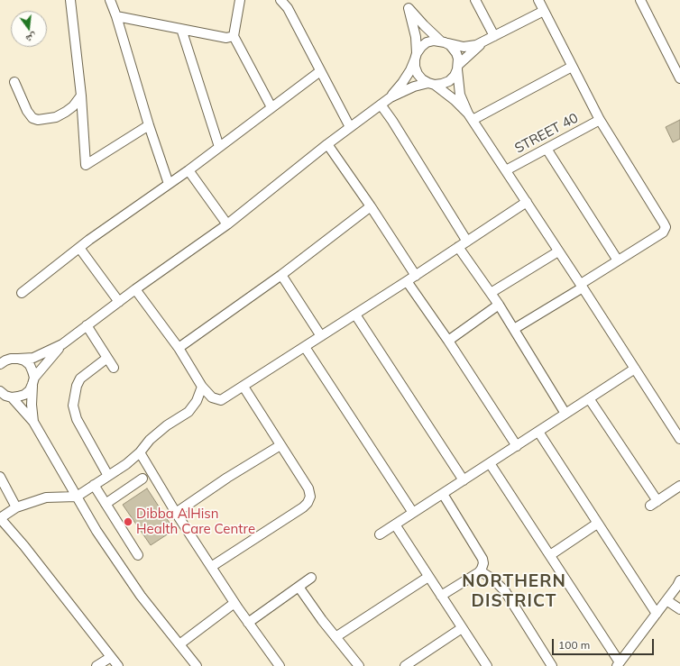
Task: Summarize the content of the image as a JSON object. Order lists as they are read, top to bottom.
{
  "streets": {
    "street": ["STREET 40"]
  },
  "districts": ["NORTHERN DISTRICT"],
  "places": ["Dibba AlHisn Health Care Centre"],
  "scale_bar": "100 m",
  "north": "bottom"
}
